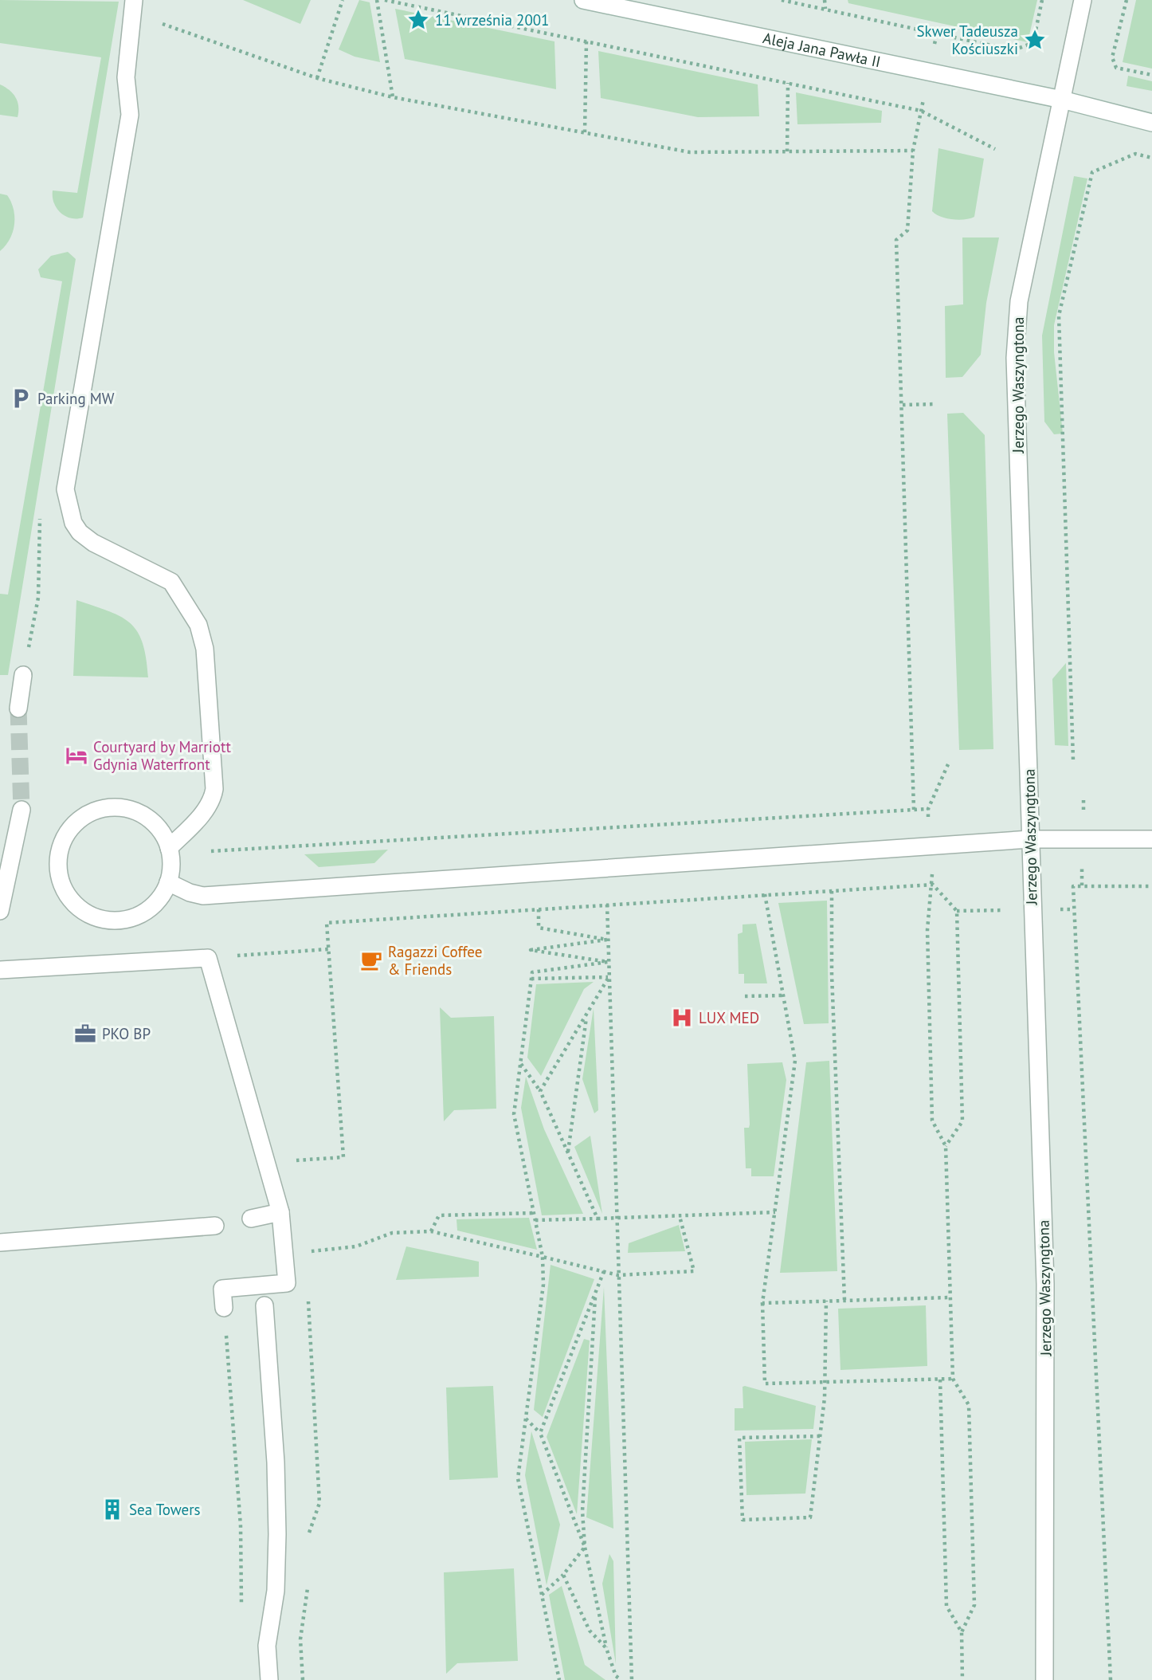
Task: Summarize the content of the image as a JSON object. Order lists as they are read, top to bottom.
{
  "streets": {
    "street": ["Aleja Jana Pawła II", "Jerzego Waszyngtona"]
  },
  "crossings": [
    ["Aleja Jana Pawła II", "Jerzego Waszyngtona"]
  ],
  "places": {
    "place": ["11 września 2001", "Skwer Tadeusza Kościuszki"],
    "parking": ["Parking MW"],
    "hotel": ["Courtyard by Marriott Gdynia Waterfront"],
    "cafe": ["Ragazzi Coffee & Friends"],
    "hospital": ["LUX MED"],
    "office": ["PKO BP"],
    "building": ["Sea Towers"]
  }
}
